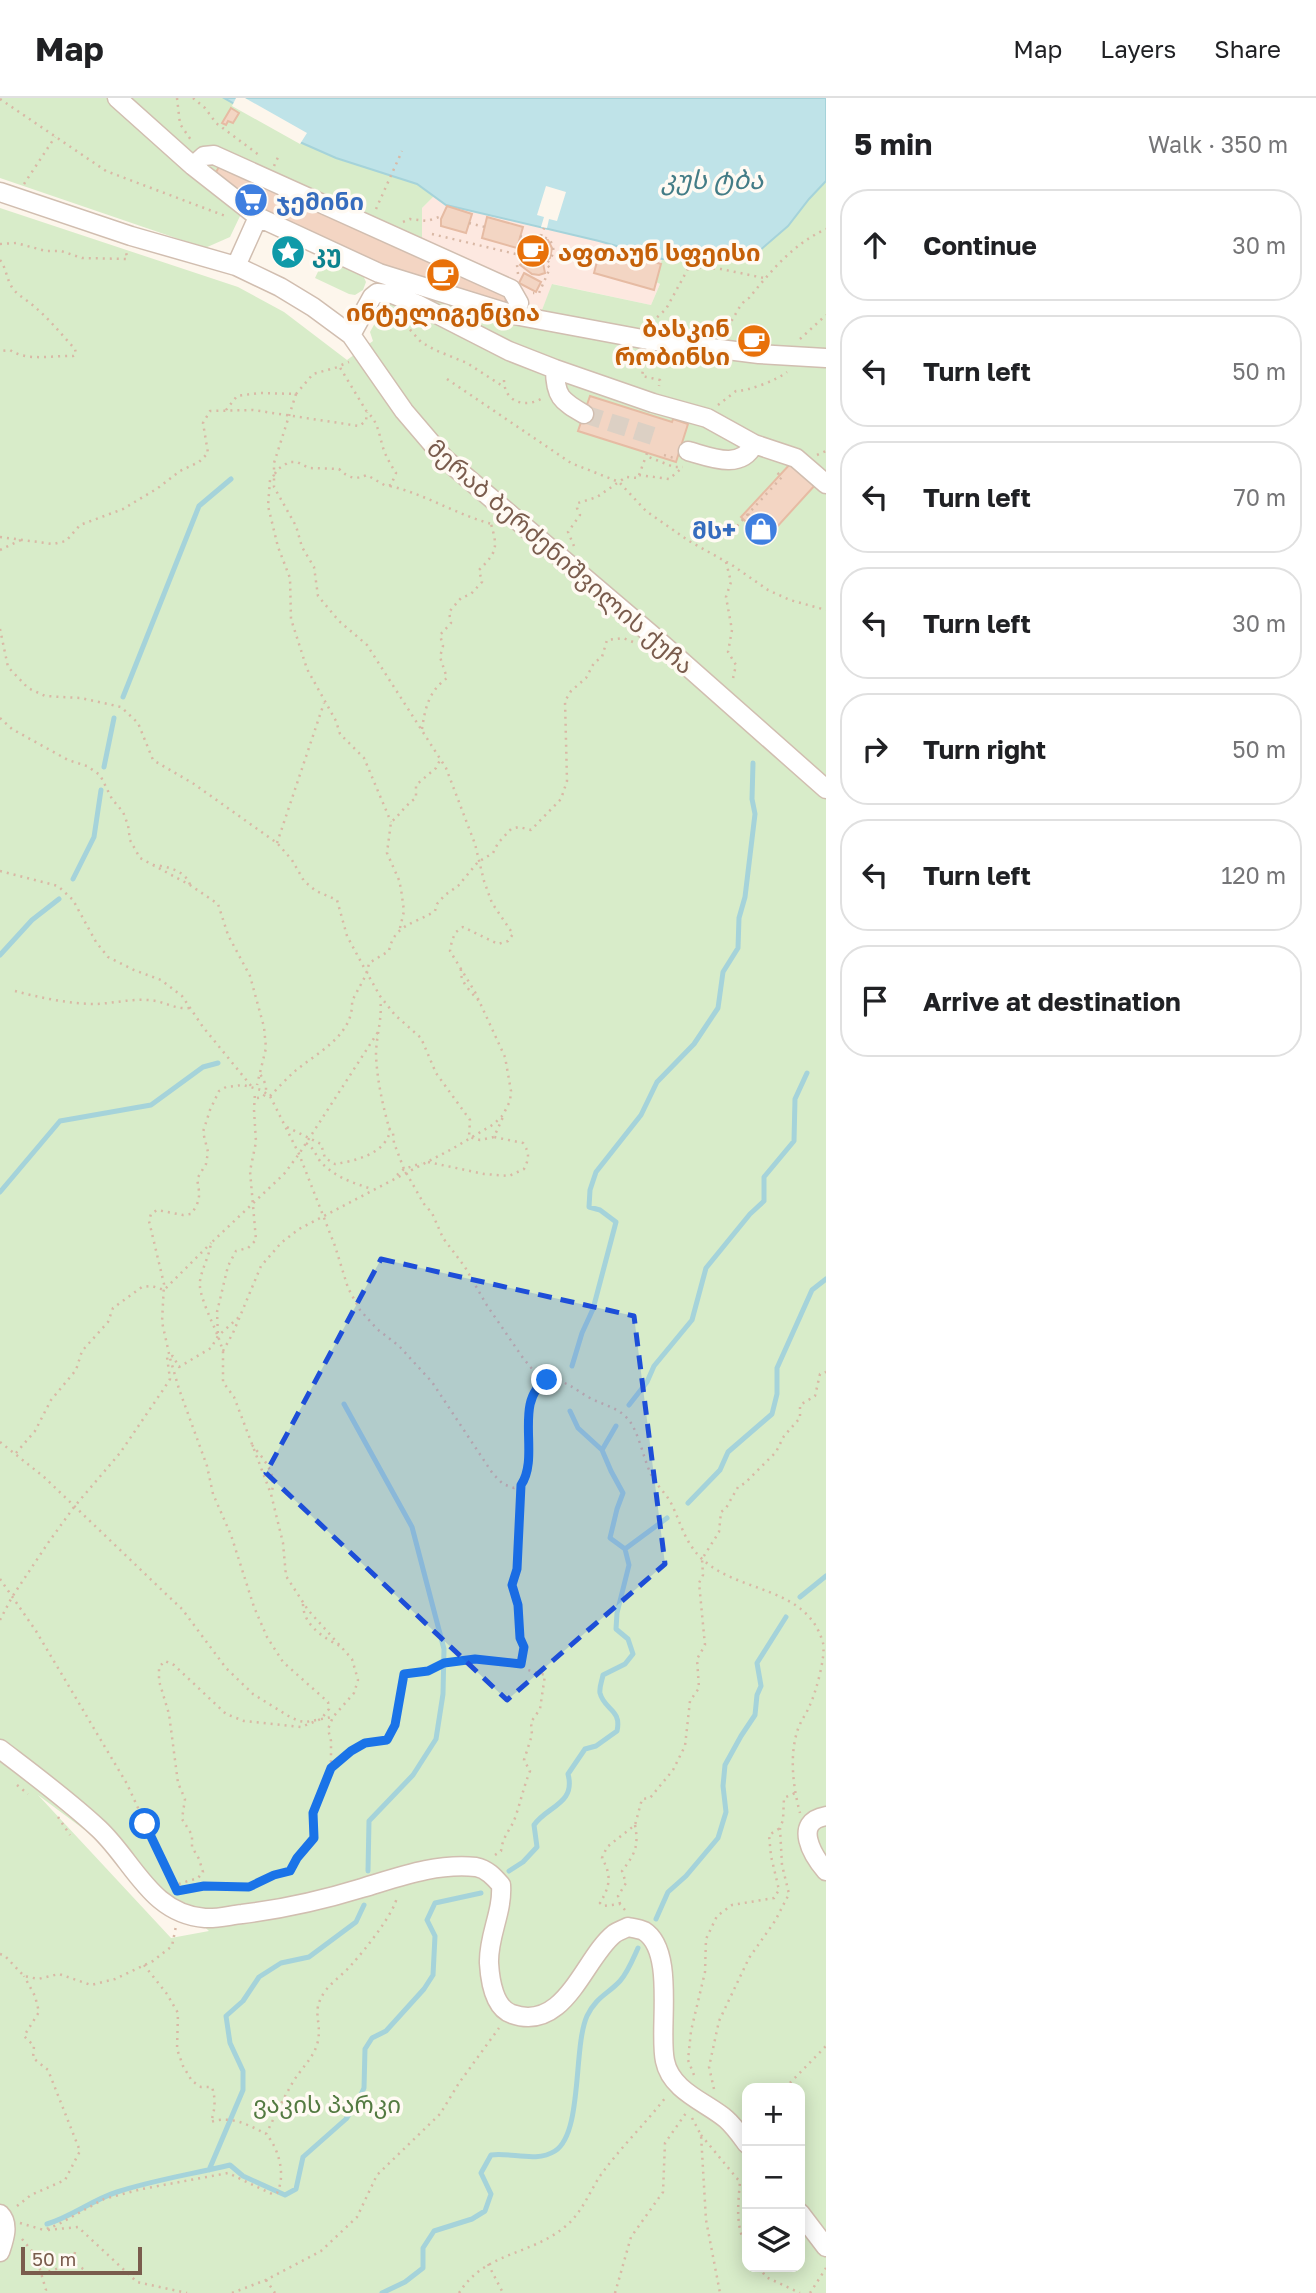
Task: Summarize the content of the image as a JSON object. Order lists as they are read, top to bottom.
{
  "streets": {
    "street": ["მერაბ ბერძენიშვილის ქუჩა"]
  },
  "water": ["კუს ტბა"],
  "parks": ["ვაკის პარკი"],
  "places": {
    "supermarket": ["ჯემინი"],
    "cafe": ["აფთაუნ სფეისი", "ინტელიგენცია", "ბასკინ რობინსი"],
    "place": ["კუ"],
    "shop": ["მს+"]
  },
  "scale_bar": "50 m",
  "page": {
    "header": "Map",
    "nav": ["Map", "Layers", "Share"],
    "heading": ["5 min", "Walk · 350 m"],
    "list": [
      ["Continue", "30 m"],
      ["Turn left", "50 m"],
      ["Turn left", "70 m"],
      ["Turn left", "30 m"],
      ["Turn right", "50 m"],
      ["Turn left", "120 m"],
      "Arrive at destination"
    ],
    "map_buttons": ["+", "−"],
    "scale": "50 m"
  }
}
